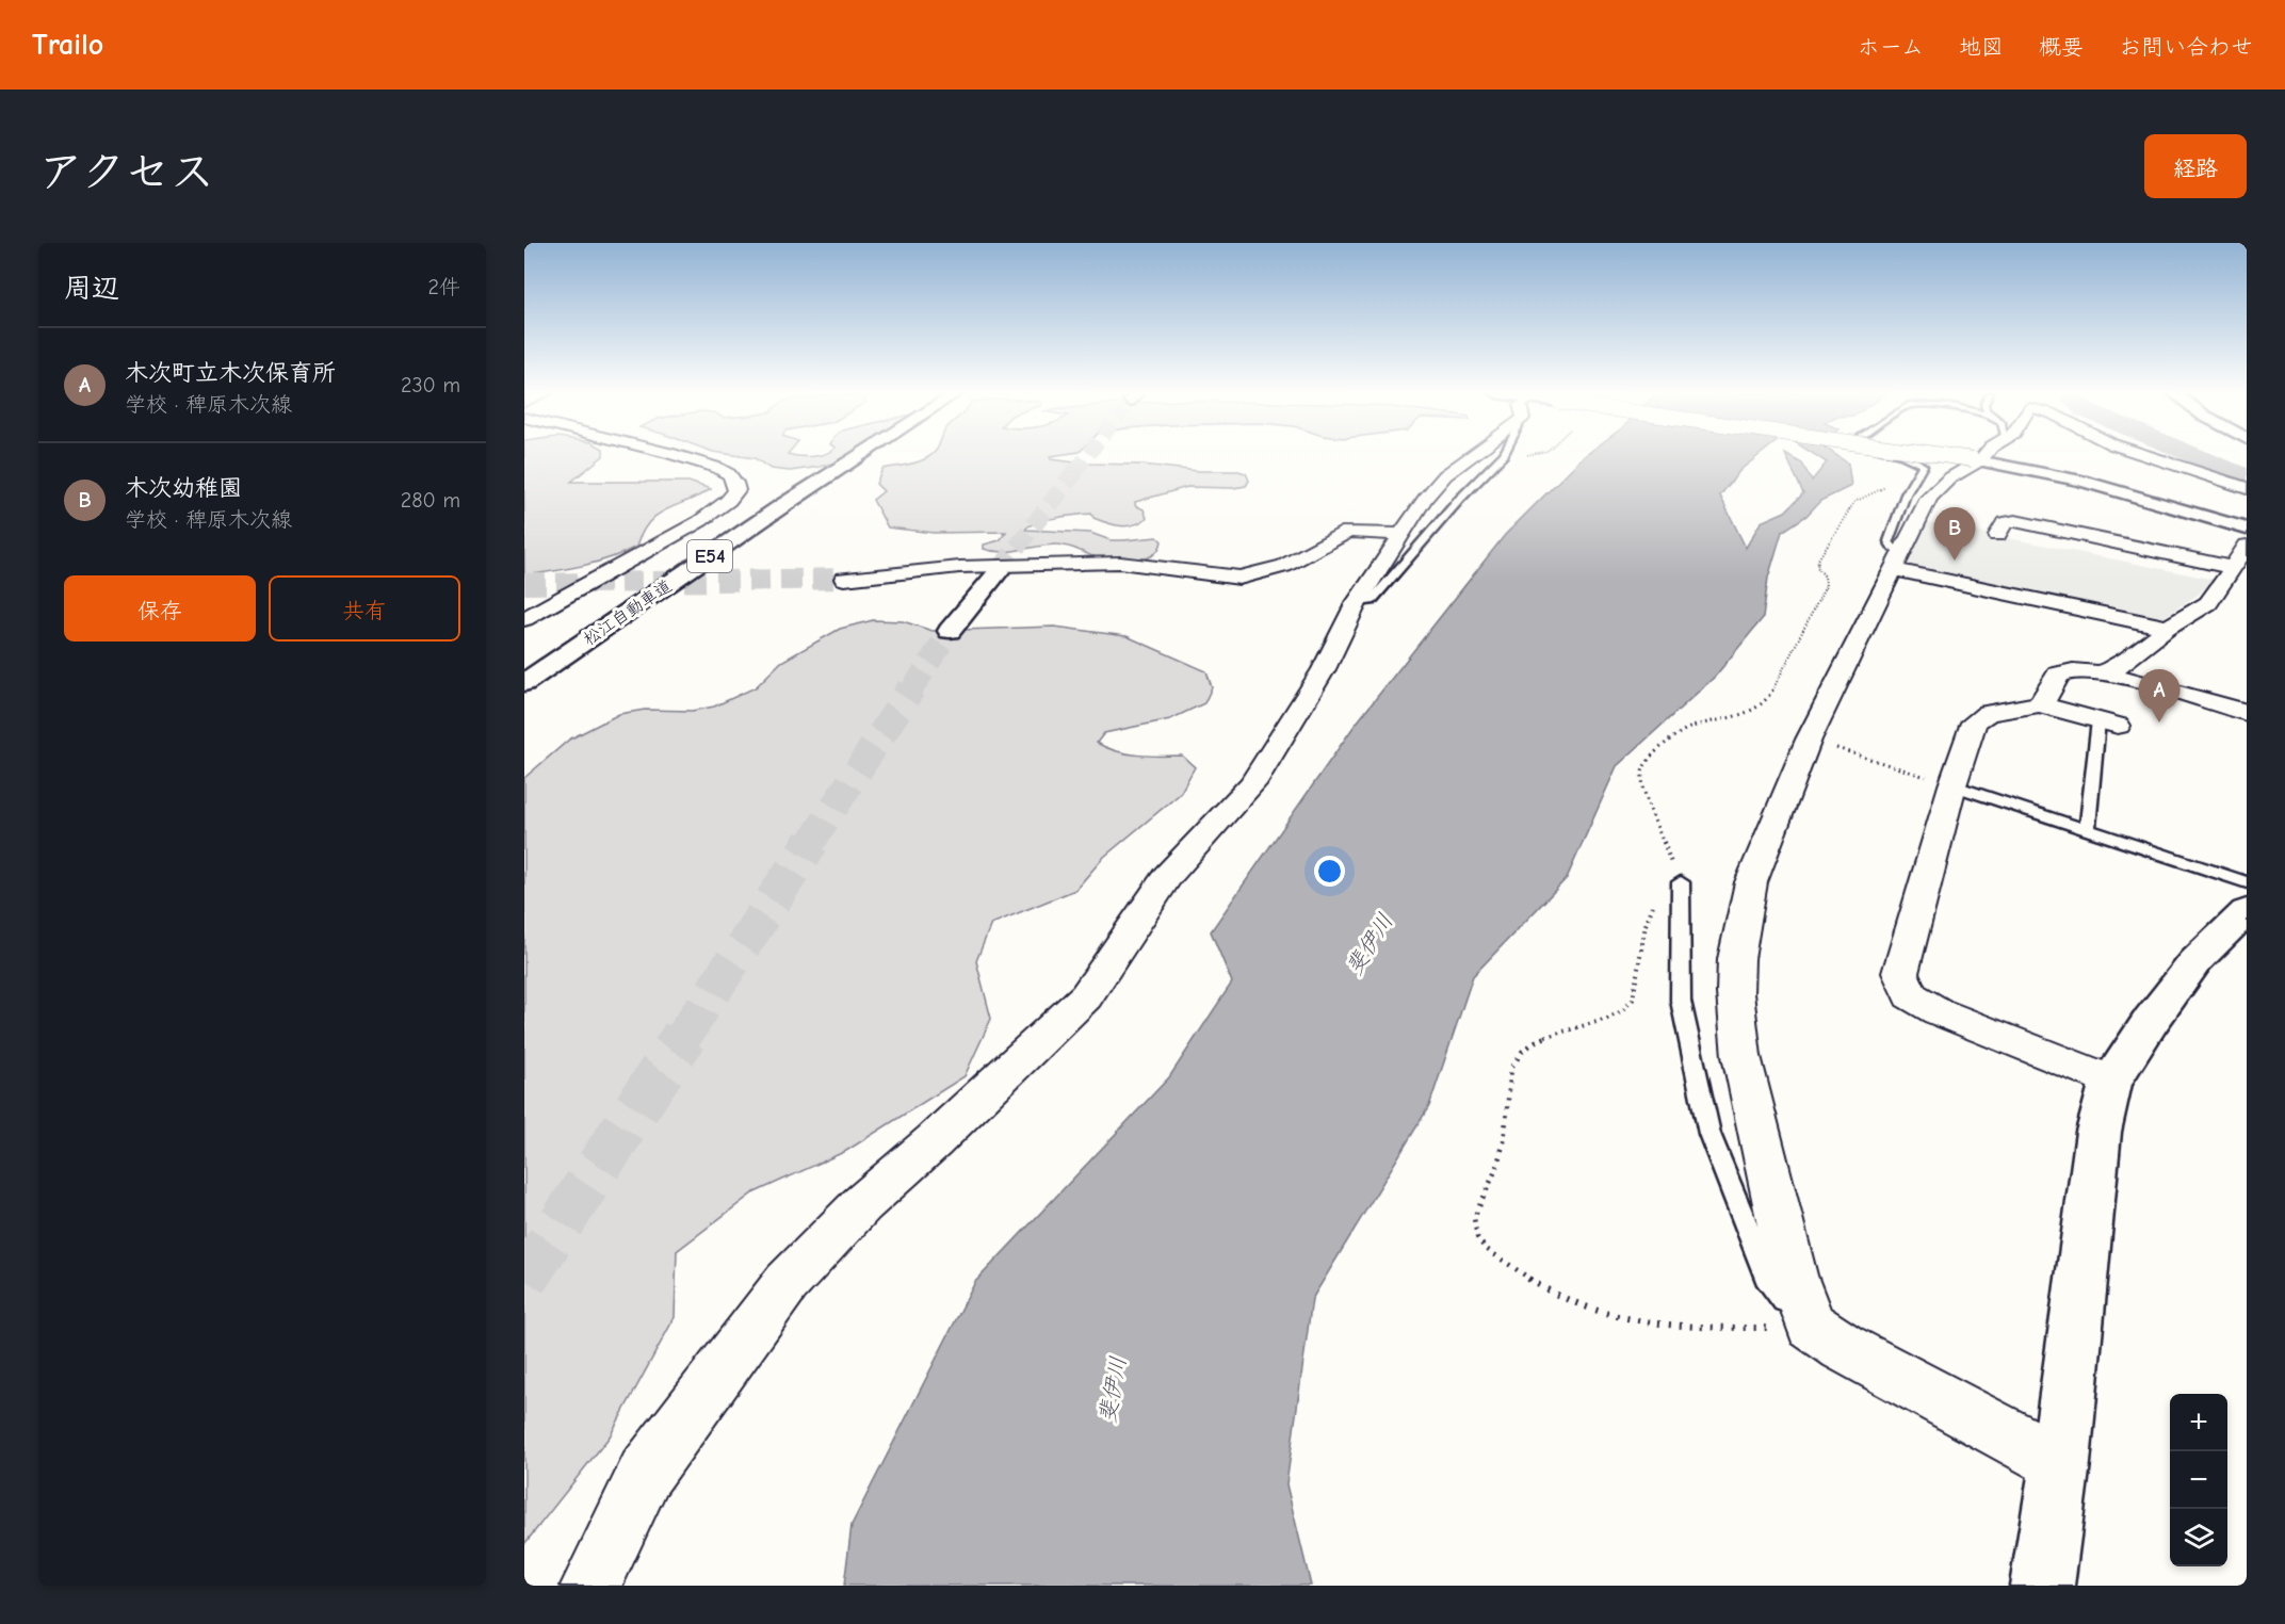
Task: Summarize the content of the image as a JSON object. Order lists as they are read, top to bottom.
{
  "streets": {
    "main road": ["E54", "松江自動車道"]
  },
  "water": ["斐伊川"],
  "page": {
    "header": "Trailo",
    "nav": [
      "ホーム",
      "地図",
      "概要",
      "お問い合わせ"
    ],
    "title": "アクセス",
    "buttons": [
      "経路",
      ["保存", "共有"]
    ],
    "heading": ["周辺", "2件"],
    "list": [
      {
        "mark": "A",
        "name": "木次町立木次保育所",
        "note": "学校 · 稗原木次線",
        "value": "230 m"
      },
      {
        "mark": "B",
        "name": "木次幼稚園",
        "note": "学校 · 稗原木次線",
        "value": "280 m"
      }
    ],
    "pins": ["B", "A"],
    "map_buttons": ["+", "−"]
  }
}
